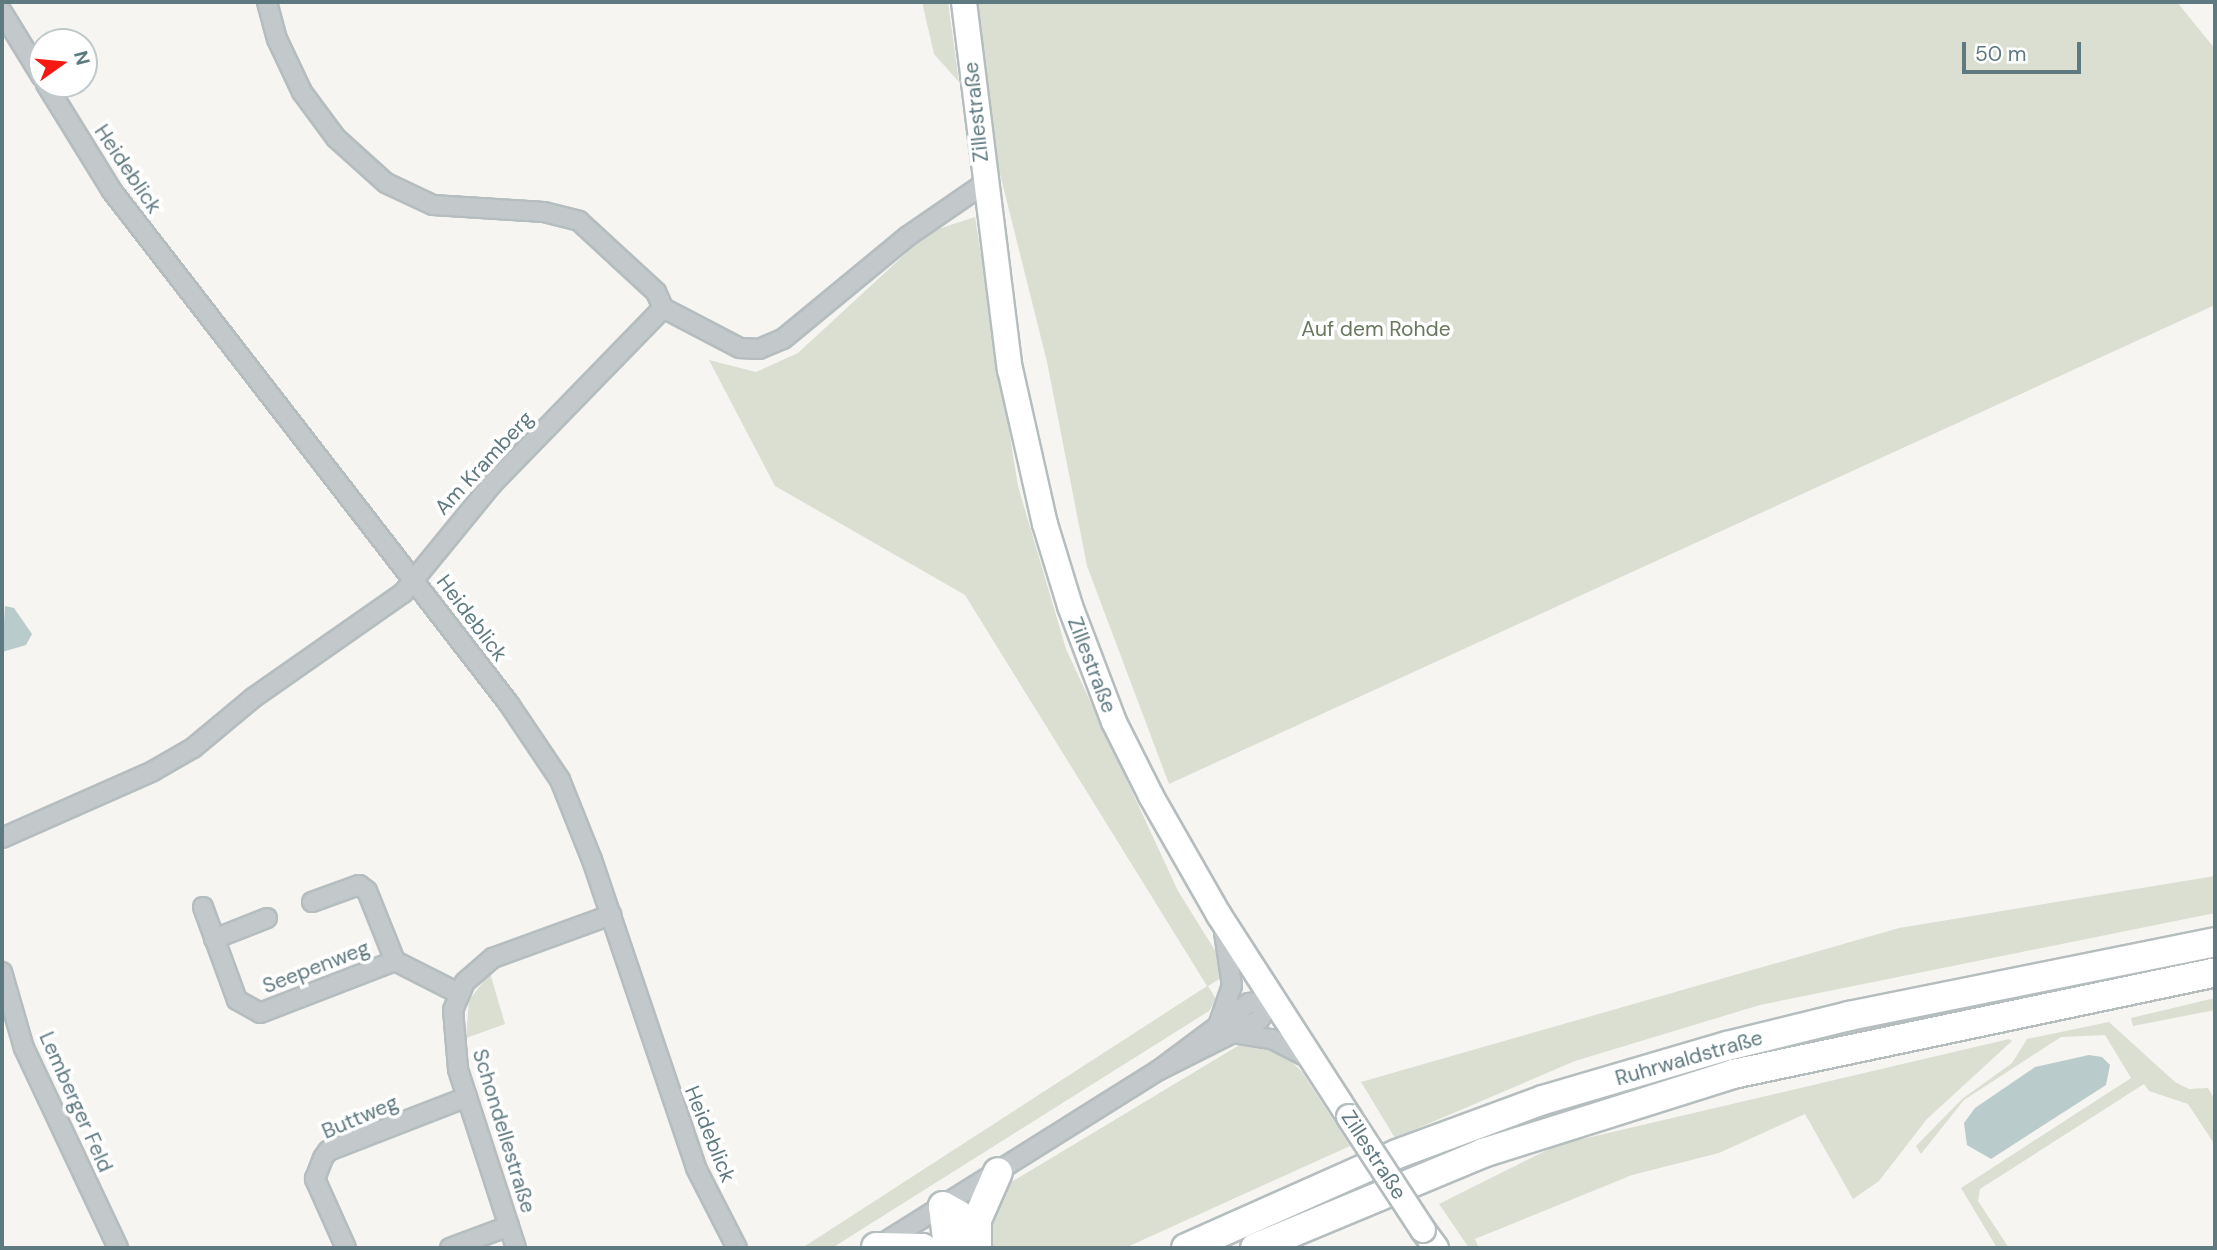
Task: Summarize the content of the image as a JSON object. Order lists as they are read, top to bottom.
{
  "streets": {
    "highway": ["Ruhrwaldstraße"],
    "main road": ["Zillestraße"],
    "street": [
      "Heideblick",
      "Am Kramberg",
      "Seepenweg",
      "Lemberger Feld",
      "Buttweg",
      "Schondellestraße"
    ]
  },
  "crossings": [
    ["Heideblick", "Am Kramberg"],
    ["Seepenweg", "Schondellestraße"],
    ["Buttweg", "Schondellestraße"]
  ],
  "parks": ["Auf dem Rohde"],
  "scale_bar": "50 m",
  "north": "right"
}
